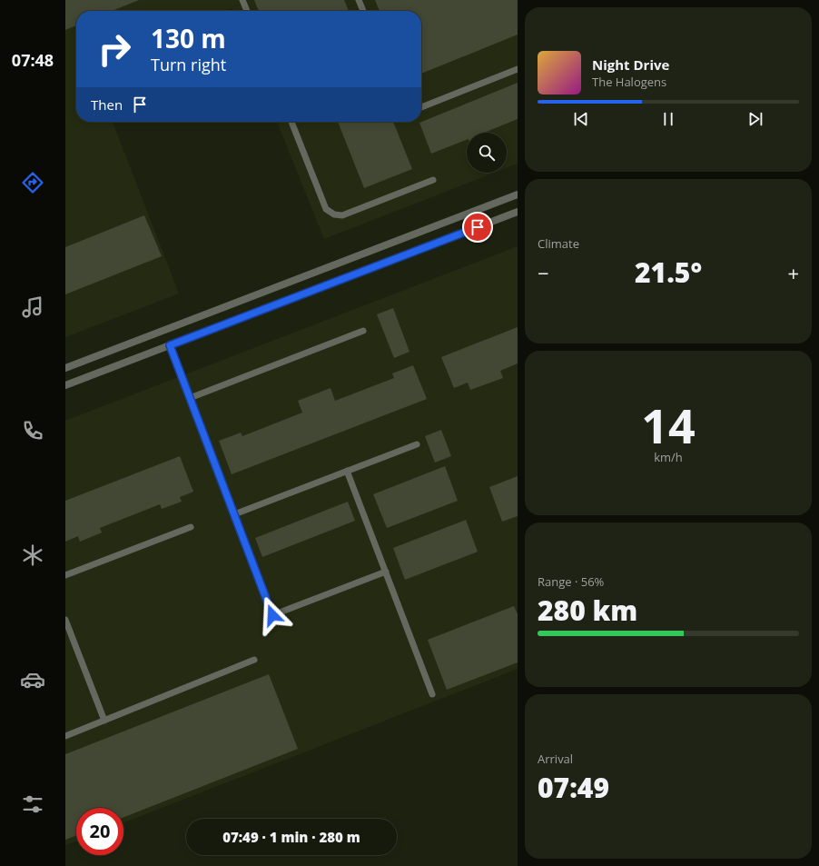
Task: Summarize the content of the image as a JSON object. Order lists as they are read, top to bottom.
{
  "page": {
    "tabs": "07:48",
    "turn": ["130 m", "Turn right"],
    "song": ["Night Drive", "The Halogens"],
    "then": "Then",
    "tile": [
      "Climate",
      ["14", "km/h"],
      ["Range · 56%", "280 km"],
      ["Arrival", "07:49"]
    ],
    "heat": ["−", "21.5°", "+"],
    "limit": "20",
    "trip": "07:49 · 1 min · 280 m"
  }
}
